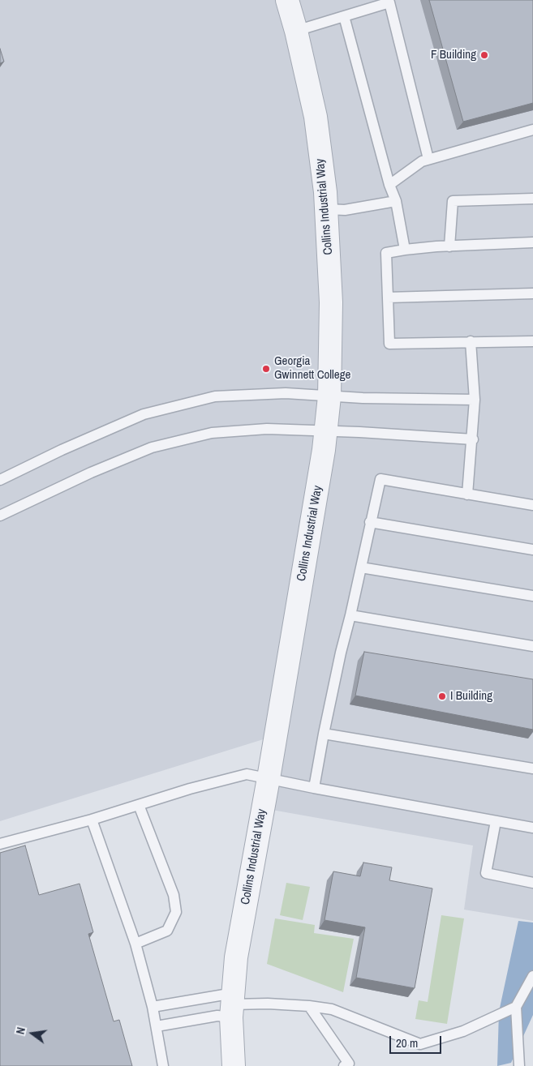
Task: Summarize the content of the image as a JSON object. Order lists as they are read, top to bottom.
{
  "streets": {
    "street": ["Collins Industrial Way"]
  },
  "places": ["F Building", "Georgia Gwinnett College", "I Building"],
  "scale_bar": "20 m",
  "north": "left"
}
